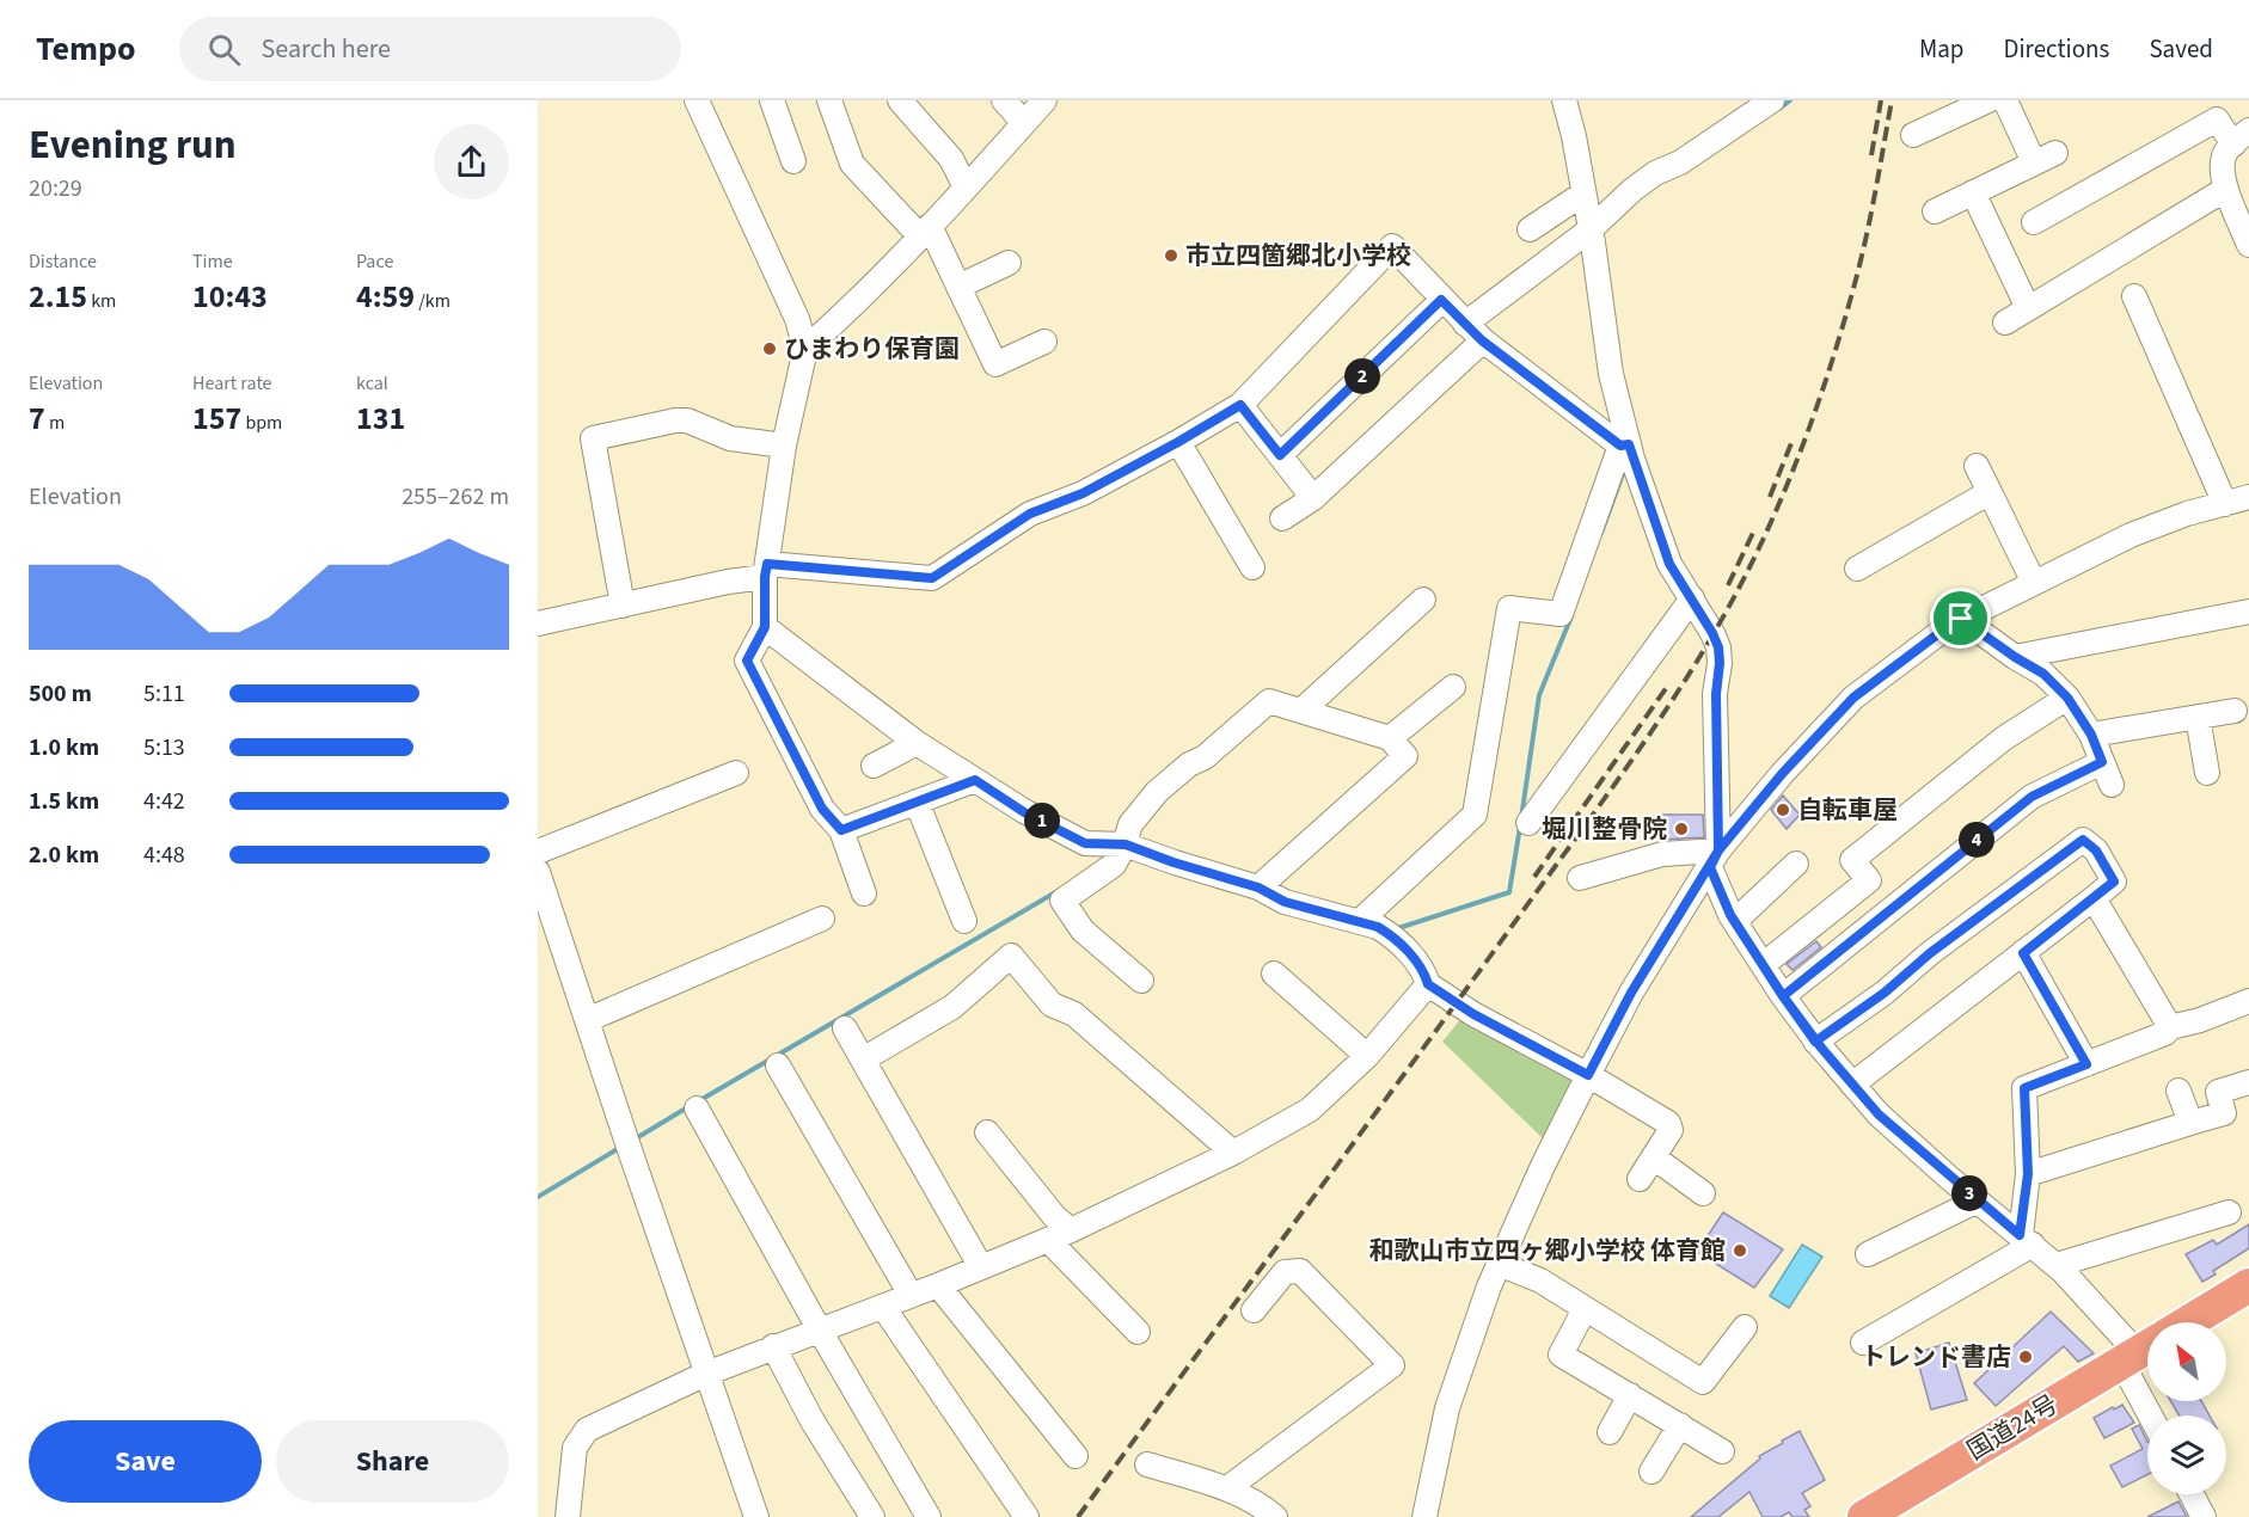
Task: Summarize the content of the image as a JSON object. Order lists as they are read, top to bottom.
{
  "streets": {
    "highway": ["国道24号"]
  },
  "places": [
    "市立四箇郷北小学校",
    "ひまわり保育園",
    "自転車屋",
    "堀川整骨院",
    "和歌山市立四ヶ郷小学校 体育館",
    "トレンド書店"
  ],
  "north": "top left",
  "page": {
    "header": "Tempo",
    "search": "Search here",
    "nav": ["Map", "Directions", "Saved"],
    "heading": ["Evening run", "20:29"],
    "stats": [
      ["Distance", "2.15 km"],
      ["Time", "10:43"],
      ["Pace", "4:59 /km"],
      ["Elevation", "7 m"],
      ["Heart rate", "157 bpm"],
      ["kcal", "131"]
    ],
    "pins": [
      "2",
      "1",
      "4",
      "3"
    ],
    "chart": ["Elevation", "255–262 m"],
    "list": [
      {
        "name": "500 m",
        "note": "5:11"
      },
      {
        "name": "1.0 km",
        "note": "5:13"
      },
      {
        "name": "1.5 km",
        "note": "4:42"
      },
      {
        "name": "2.0 km",
        "note": "4:48"
      }
    ],
    "buttons": ["Save", "Share"]
  }
}
